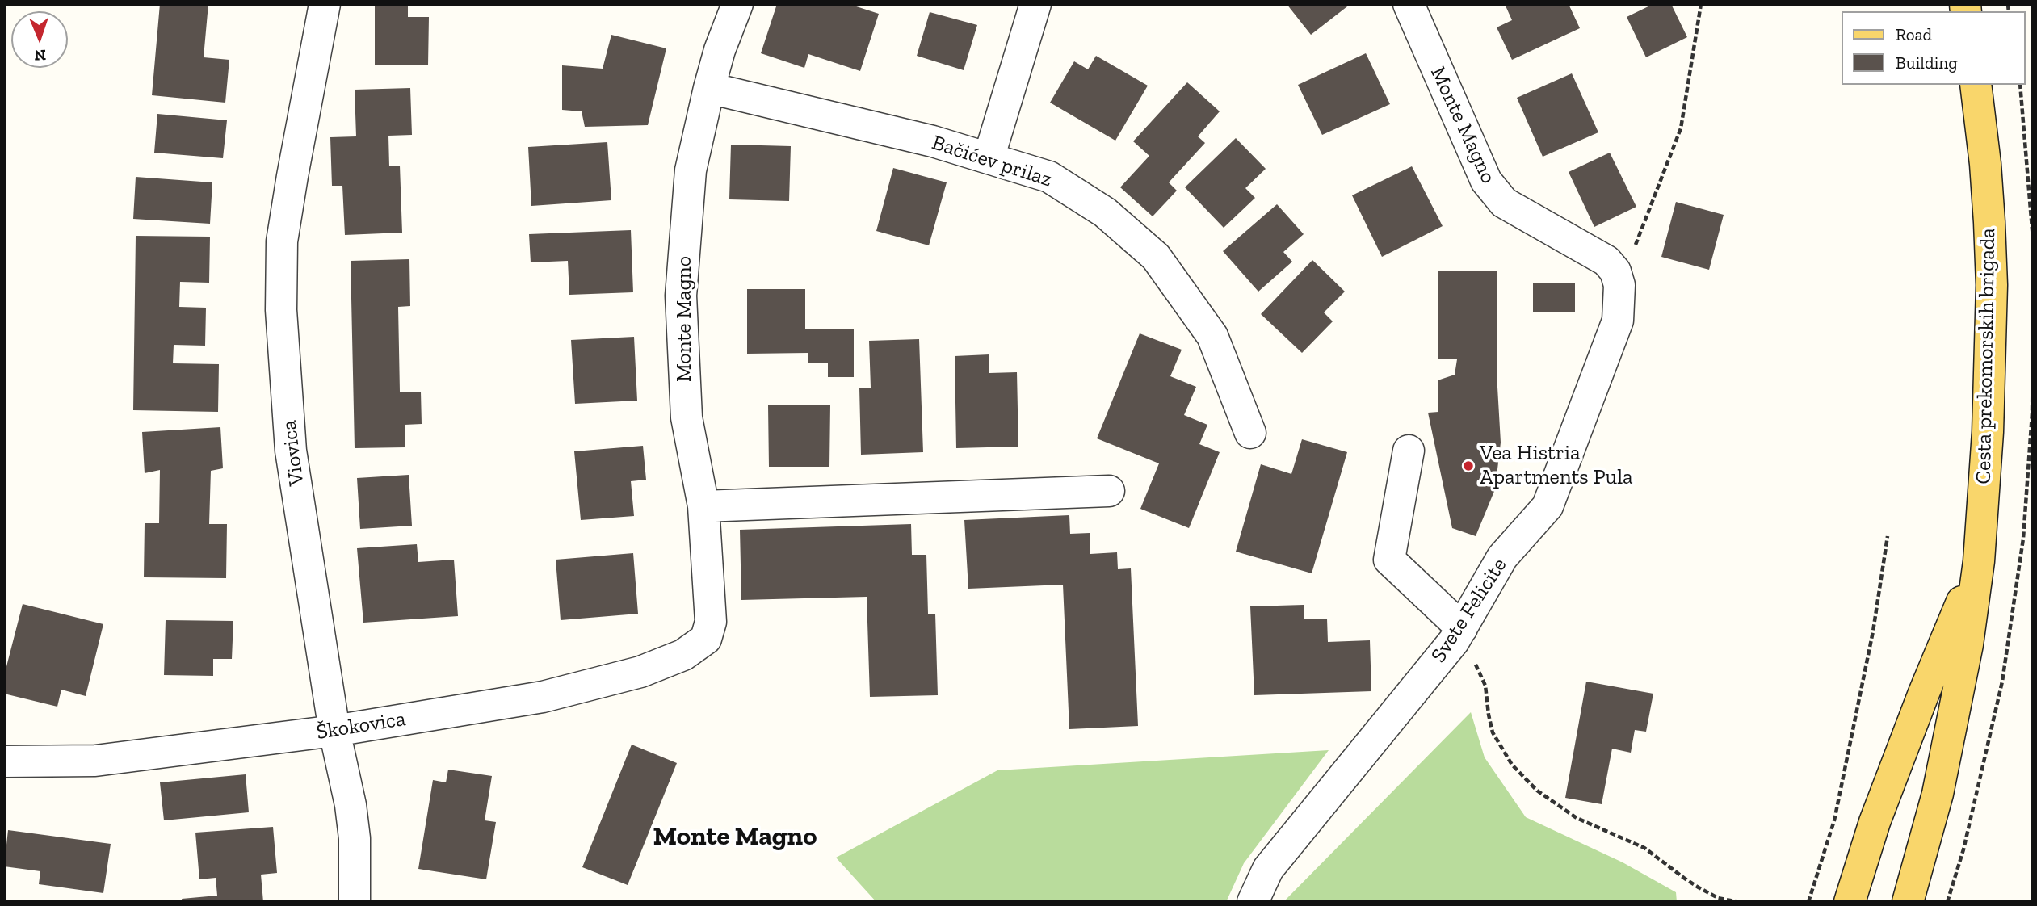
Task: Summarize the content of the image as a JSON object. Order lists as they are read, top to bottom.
{
  "streets": {
    "main road": ["Cesta prekomorskih brigada"],
    "street": [
      "Monte Magno",
      "Bačićev prilaz",
      "Viovica",
      "Svete Felicite",
      "Škokovica"
    ]
  },
  "crossings": [
    ["Monte Magno", "Bačićev prilaz"],
    ["Monte Magno", "Svete Felicite"],
    ["Monte Magno", "Škokovica"],
    ["Viovica", "Škokovica"]
  ],
  "districts": ["Monte Magno"],
  "places": ["Vea Histria Apartments Pula"],
  "legend": ["Road", "Building"],
  "north": "bottom"
}
